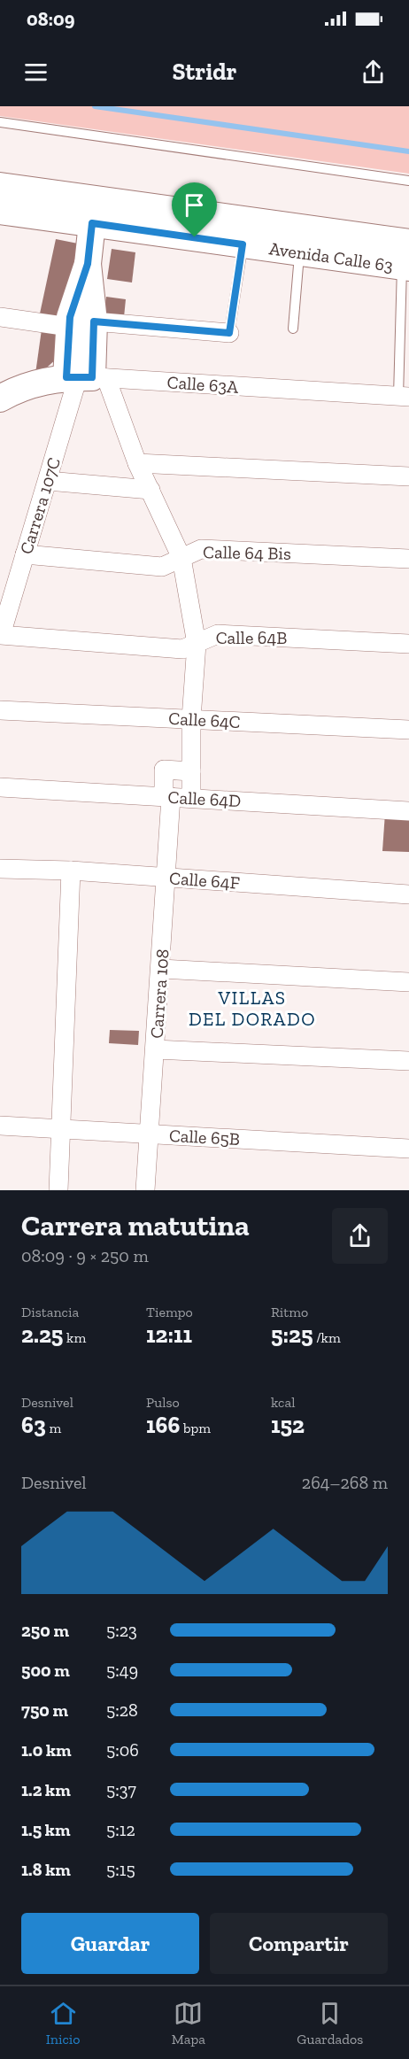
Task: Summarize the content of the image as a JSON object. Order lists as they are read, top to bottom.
{
  "streets": {
    "main road": ["Avenida Calle 63", "Calle 63A", "Carrera 107C"],
    "street": [
      "Calle 64 Bis",
      "Calle 64B",
      "Calle 64C",
      "Calle 64D",
      "Calle 64F",
      "Carrera 108",
      "Calle 65B"
    ]
  },
  "crossings": [
    ["Avenida Calle 63", "Carrera 107C"],
    ["Calle 63A", "Carrera 107C"],
    ["Carrera 107C", "Calle 64 Bis"],
    ["Carrera 107C", "Calle 64B"],
    ["Calle 64D", "Carrera 108"],
    ["Calle 64F", "Carrera 108"],
    ["Carrera 108", "Calle 65B"]
  ],
  "districts": ["VILLAS DEL DORADO"],
  "page": {
    "status": "08:09",
    "header": "Stridr",
    "heading": ["Carrera matutina", "08:09 · 9 × 250 m"],
    "stats": [
      ["Distancia", "2.25 km"],
      ["Tiempo", "12:11"],
      ["Ritmo", "5:25 /km"],
      ["Desnivel", "63 m"],
      ["Pulso", "166 bpm"],
      ["kcal", "152"]
    ],
    "chart": ["Desnivel", "264–268 m"],
    "list": [
      {
        "name": "250 m",
        "note": "5:23"
      },
      {
        "name": "500 m",
        "note": "5:49"
      },
      {
        "name": "750 m",
        "note": "5:28"
      },
      {
        "name": "1.0 km",
        "note": "5:06"
      },
      {
        "name": "1.2 km",
        "note": "5:37"
      },
      {
        "name": "1.5 km",
        "note": "5:12"
      },
      {
        "name": "1.8 km",
        "note": "5:15"
      }
    ],
    "buttons": ["Guardar", "Compartir"],
    "tabs": ["Inicio", "Mapa", "Guardados"]
  }
}
